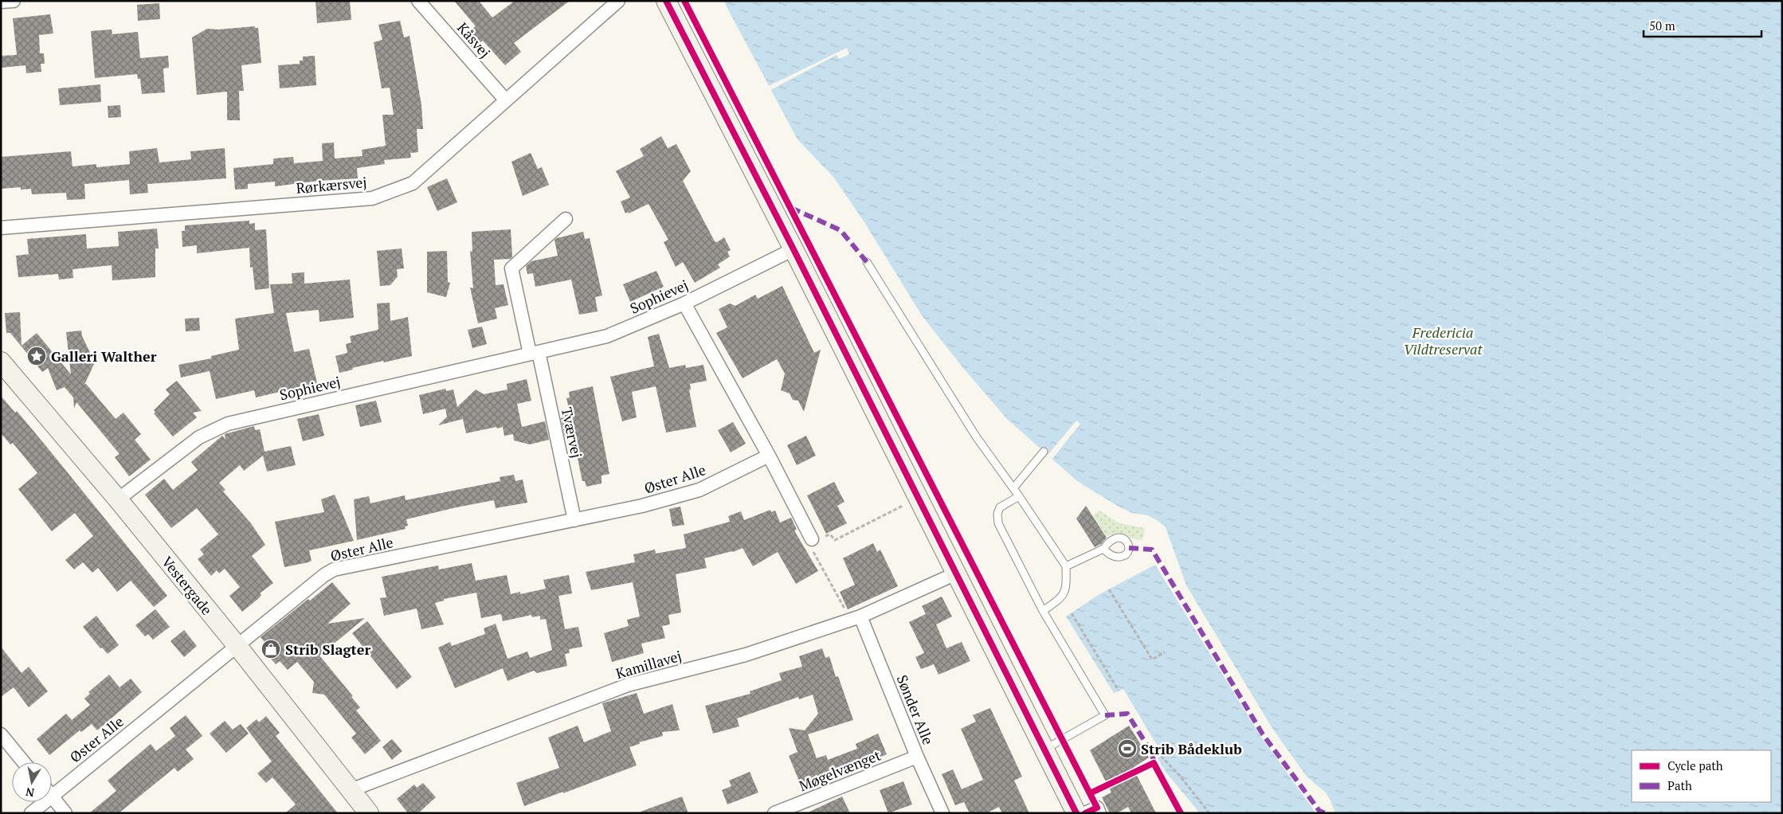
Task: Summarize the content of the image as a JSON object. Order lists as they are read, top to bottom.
{
  "streets": {
    "street": [
      "Kåsvej",
      "Rørkærsvej",
      "Sophievej",
      "Tværvej",
      "Øster Alle",
      "Vestergade",
      "Kamillavej",
      "Sønder Alle",
      "Møgelvænget"
    ]
  },
  "crossings": [
    ["Kåsvej", "Rørkærsvej"],
    ["Sophievej", "Tværvej"],
    ["Sophievej", "Vestergade"],
    ["Tværvej", "Øster Alle"],
    ["Øster Alle", "Vestergade"],
    ["Vestergade", "Kamillavej"],
    ["Kamillavej", "Sønder Alle"],
    ["Sønder Alle", "Møgelvænget"]
  ],
  "parks": ["Fredericia Vildtreservat"],
  "places": {
    "place": ["Galleri Walther"],
    "shop": ["Strib Slagter"],
    "sports": ["Strib Bådeklub"]
  },
  "legend": ["Cycle path", "Path"],
  "scale_bar": "50 m",
  "north": "bottom"
}
